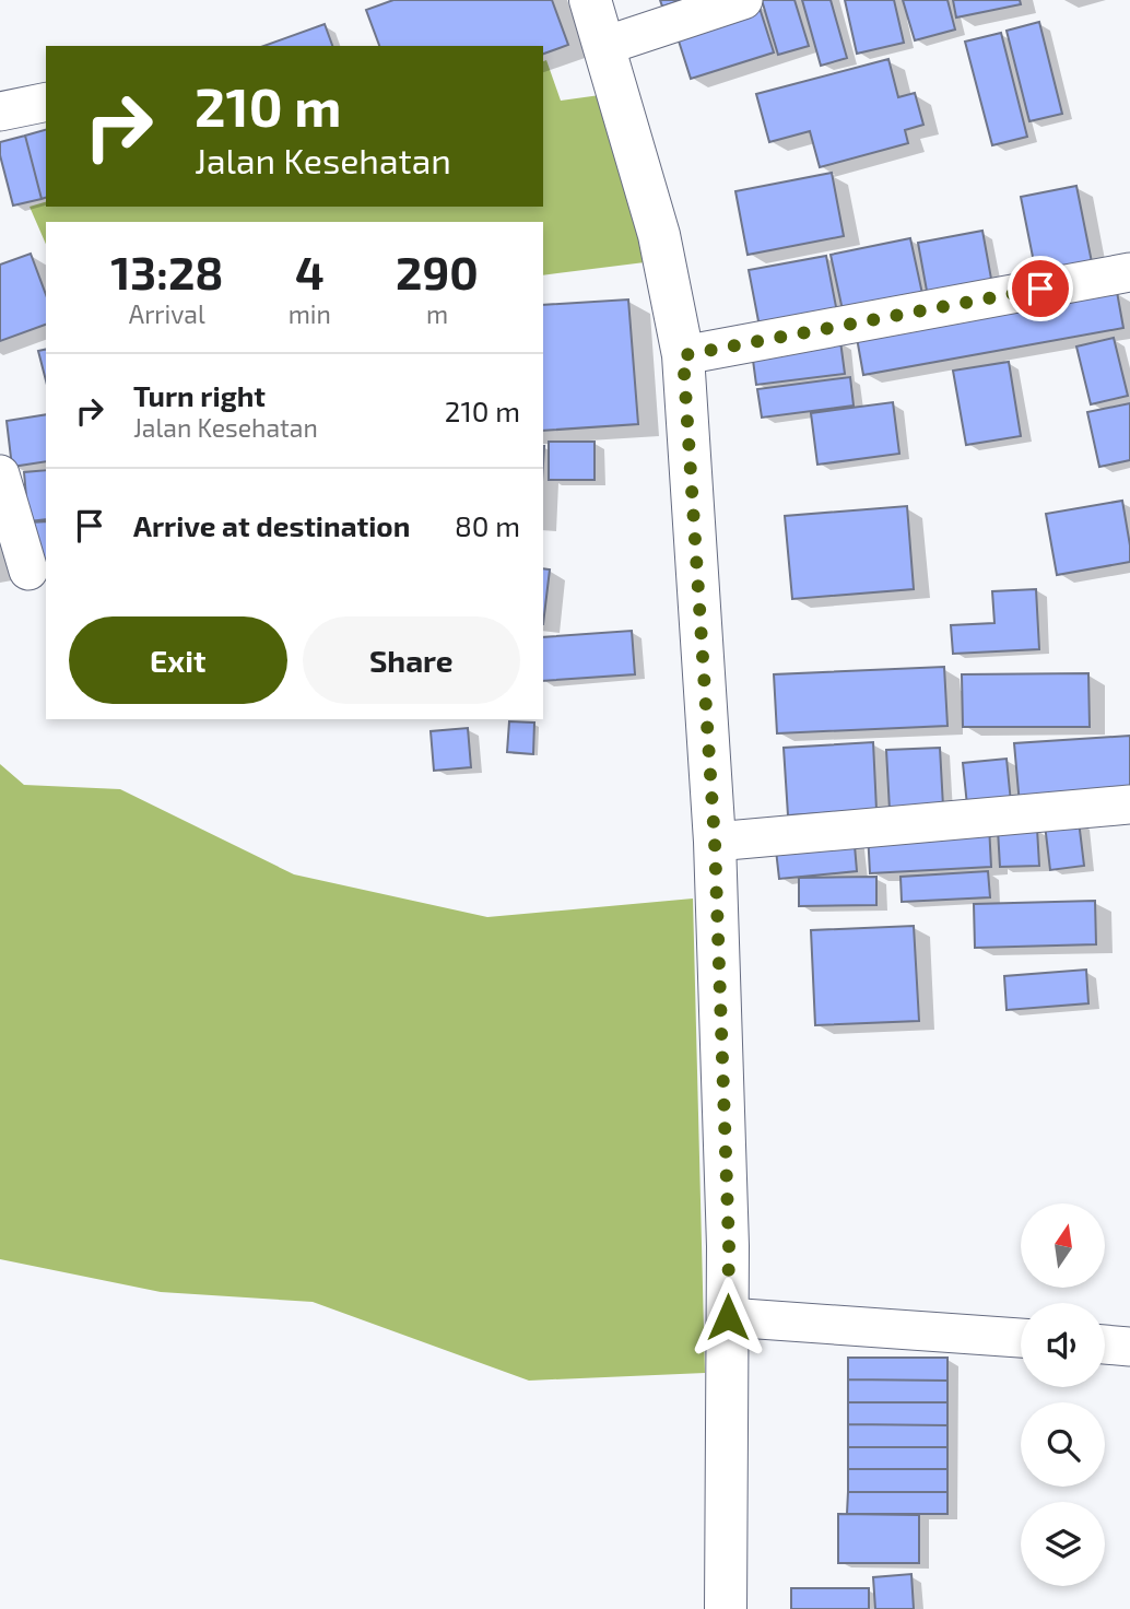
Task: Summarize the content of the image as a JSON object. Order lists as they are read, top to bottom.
{
  "north": "top",
  "page": {
    "turn": ["210 m", "Jalan Kesehatan"],
    "eta": [
      "13:28",
      "Arrival",
      "4",
      "min",
      "290",
      "m"
    ],
    "list": [
      {
        "name": "Turn right",
        "note": "Jalan Kesehatan",
        "value": "210 m"
      },
      {
        "name": "Arrive at destination",
        "value": "80 m"
      }
    ],
    "buttons": ["Exit", "Share"]
  }
}
